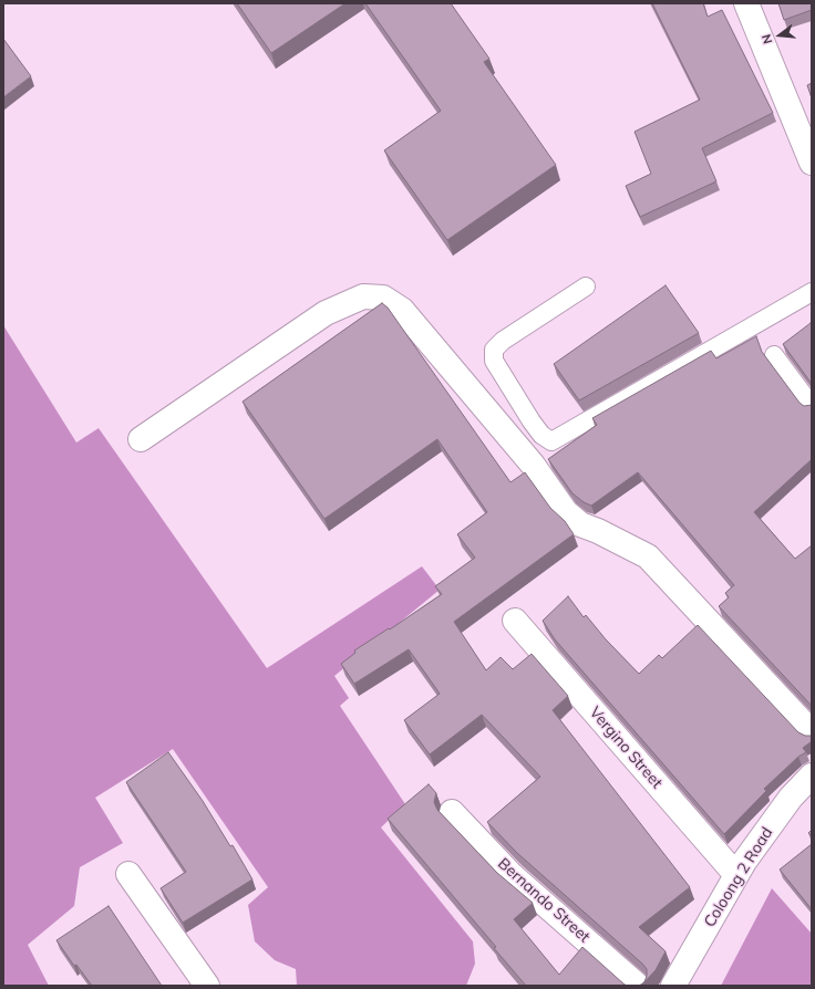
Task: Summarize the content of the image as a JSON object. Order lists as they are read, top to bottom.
{
  "streets": {
    "street": ["Vergino Street", "Coloong 2 Road", "Bernando Street"]
  },
  "crossings": [
    ["Vergino Street", "Coloong 2 Road"]
  ],
  "north": "left"
}
